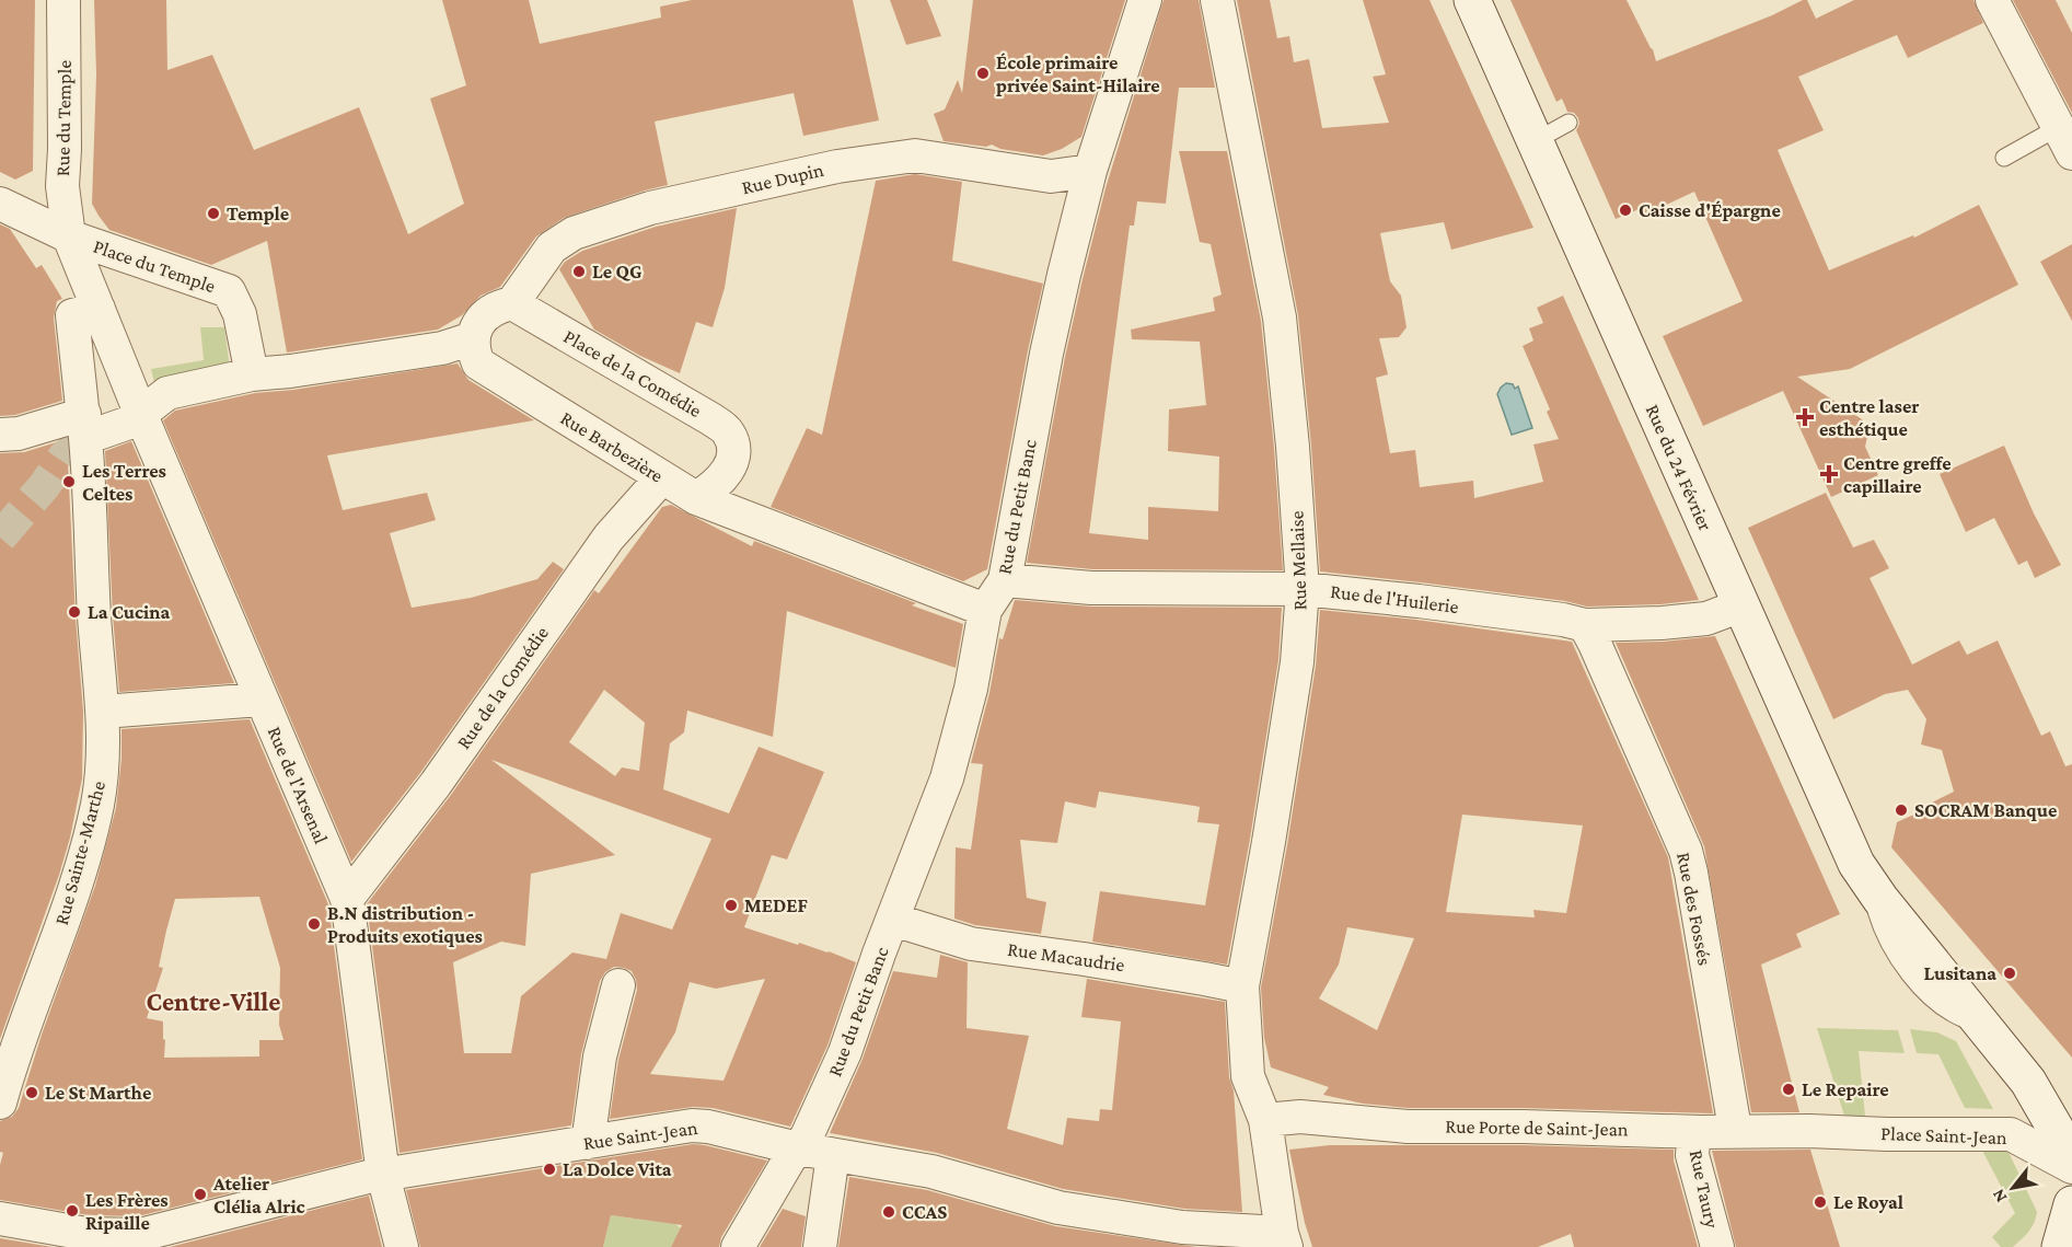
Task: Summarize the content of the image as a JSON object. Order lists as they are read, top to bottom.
{
  "streets": {
    "main road": ["Rue du 24 Février"],
    "street": [
      "Rue du Temple",
      "Rue Dupin",
      "Place du Temple",
      "Place de la Comédie",
      "Rue Barbezière",
      "Rue du Petit Banc",
      "Rue Mellaise",
      "Rue de l'Huilerie",
      "Rue de la Comédie",
      "Rue de l'Arsenal",
      "Rue Sainte-Marthe",
      "Rue des Fossés",
      "Rue Macaudrie",
      "Rue Porte de Saint-Jean",
      "Rue Saint-Jean",
      "Place Saint-Jean",
      "Rue Taury"
    ]
  },
  "crossings": [
    ["Rue du Temple", "Place du Temple"],
    ["Rue Dupin", "Place de la Comédie"],
    ["Rue Dupin", "Rue du Petit Banc"],
    ["Place du Temple", "Rue de l'Arsenal"],
    ["Place de la Comédie", "Rue Barbezière"],
    ["Rue Barbezière", "Rue du Petit Banc"],
    ["Rue Barbezière", "Rue de la Comédie"],
    ["Rue du 24 Février", "Rue de l'Huilerie"],
    ["Rue du Petit Banc", "Rue de l'Huilerie"],
    ["Rue du Petit Banc", "Rue Macaudrie"],
    ["Rue du Petit Banc", "Rue Saint-Jean"],
    ["Rue Mellaise", "Rue de l'Huilerie"],
    ["Rue Mellaise", "Rue Macaudrie"],
    ["Rue Mellaise", "Rue Porte de Saint-Jean"],
    ["Rue Mellaise", "Rue Saint-Jean"],
    ["Rue de l'Huilerie", "Rue des Fossés"],
    ["Rue de la Comédie", "Rue de l'Arsenal"],
    ["Rue de l'Arsenal", "Rue Saint-Jean"],
    ["Rue des Fossés", "Rue Porte de Saint-Jean"],
    ["Rue Porte de Saint-Jean", "Place Saint-Jean"],
    ["Rue Porte de Saint-Jean", "Rue Taury"]
  ],
  "districts": ["Centre-Ville"],
  "places": {
    "other": [
      "École primaire privée Saint-Hilaire",
      "Caisse d'Épargne",
      "Temple",
      "Le QG",
      "Les Terres Celtes",
      "La Cucina",
      "SOCRAM Banque",
      "MEDEF",
      "B.N distribution - Produits exotiques",
      "Lusitana",
      "Le Repaire",
      "Le St Marthe",
      "La Dolce Vita",
      "Atelier Clélia Alric",
      "Le Royal",
      "Les Frères Ripaille",
      "CCAS"
    ],
    "health": ["Centre laser esthétique", "Centre greffe capillaire"]
  },
  "north": "bottom left"
}
